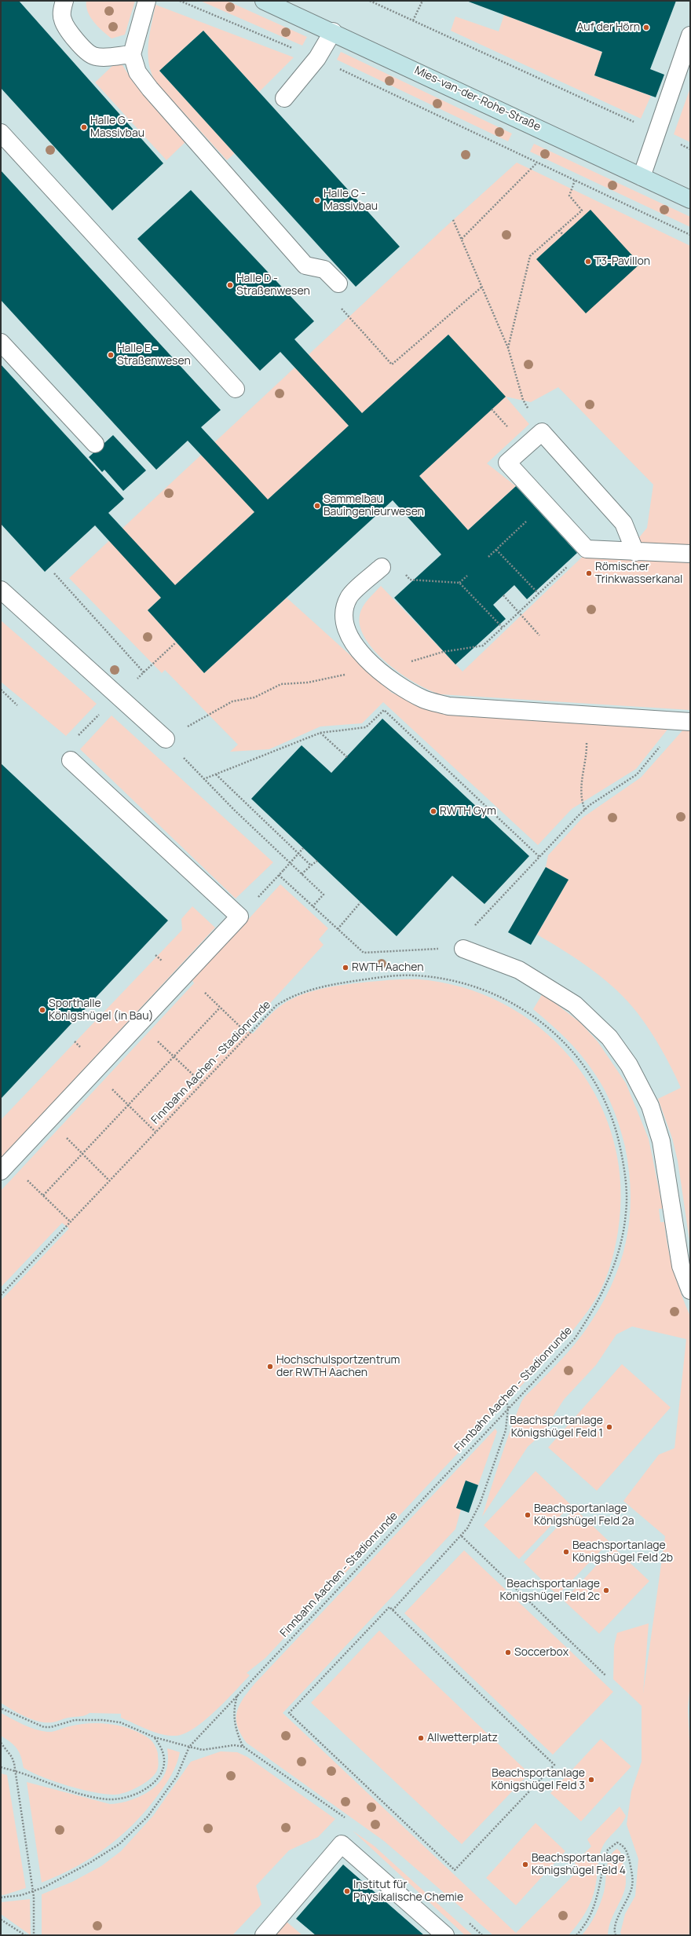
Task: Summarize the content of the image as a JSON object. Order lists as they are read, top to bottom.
{
  "streets": {
    "street": ["Mies-van-der-Rohe-Straße"],
    "path": ["Finnbahn Aachen - Stadionrunde"]
  },
  "places": [
    "Auf der Hörn",
    "Halle G - Massivbau",
    "Halle C - Massivbau",
    "T3-Pavillon",
    "Halle D - Straßenwesen",
    "Halle E - Straßenwesen",
    "Sammelbau Bauingenieurwesen",
    "Römischer Trinkwasserkanal",
    "RWTH Gym",
    "RWTH Aachen",
    "Sporthalle Königshügel (in Bau)",
    "Hochschulsportzentrum der RWTH Aachen",
    "Beachsportanlage Königshügel Feld 1",
    "Beachsportanlage Königshügel Feld 2a",
    "Beachsportanlage Königshügel Feld 2b",
    "Beachsportanlage Königshügel Feld 2c",
    "Soccerbox",
    "Allwetterplatz",
    "Beachsportanlage Königshügel Feld 3",
    "Beachsportanlage Königshügel Feld 4",
    "Institut für Physikalische Chemie"
  ]
}
